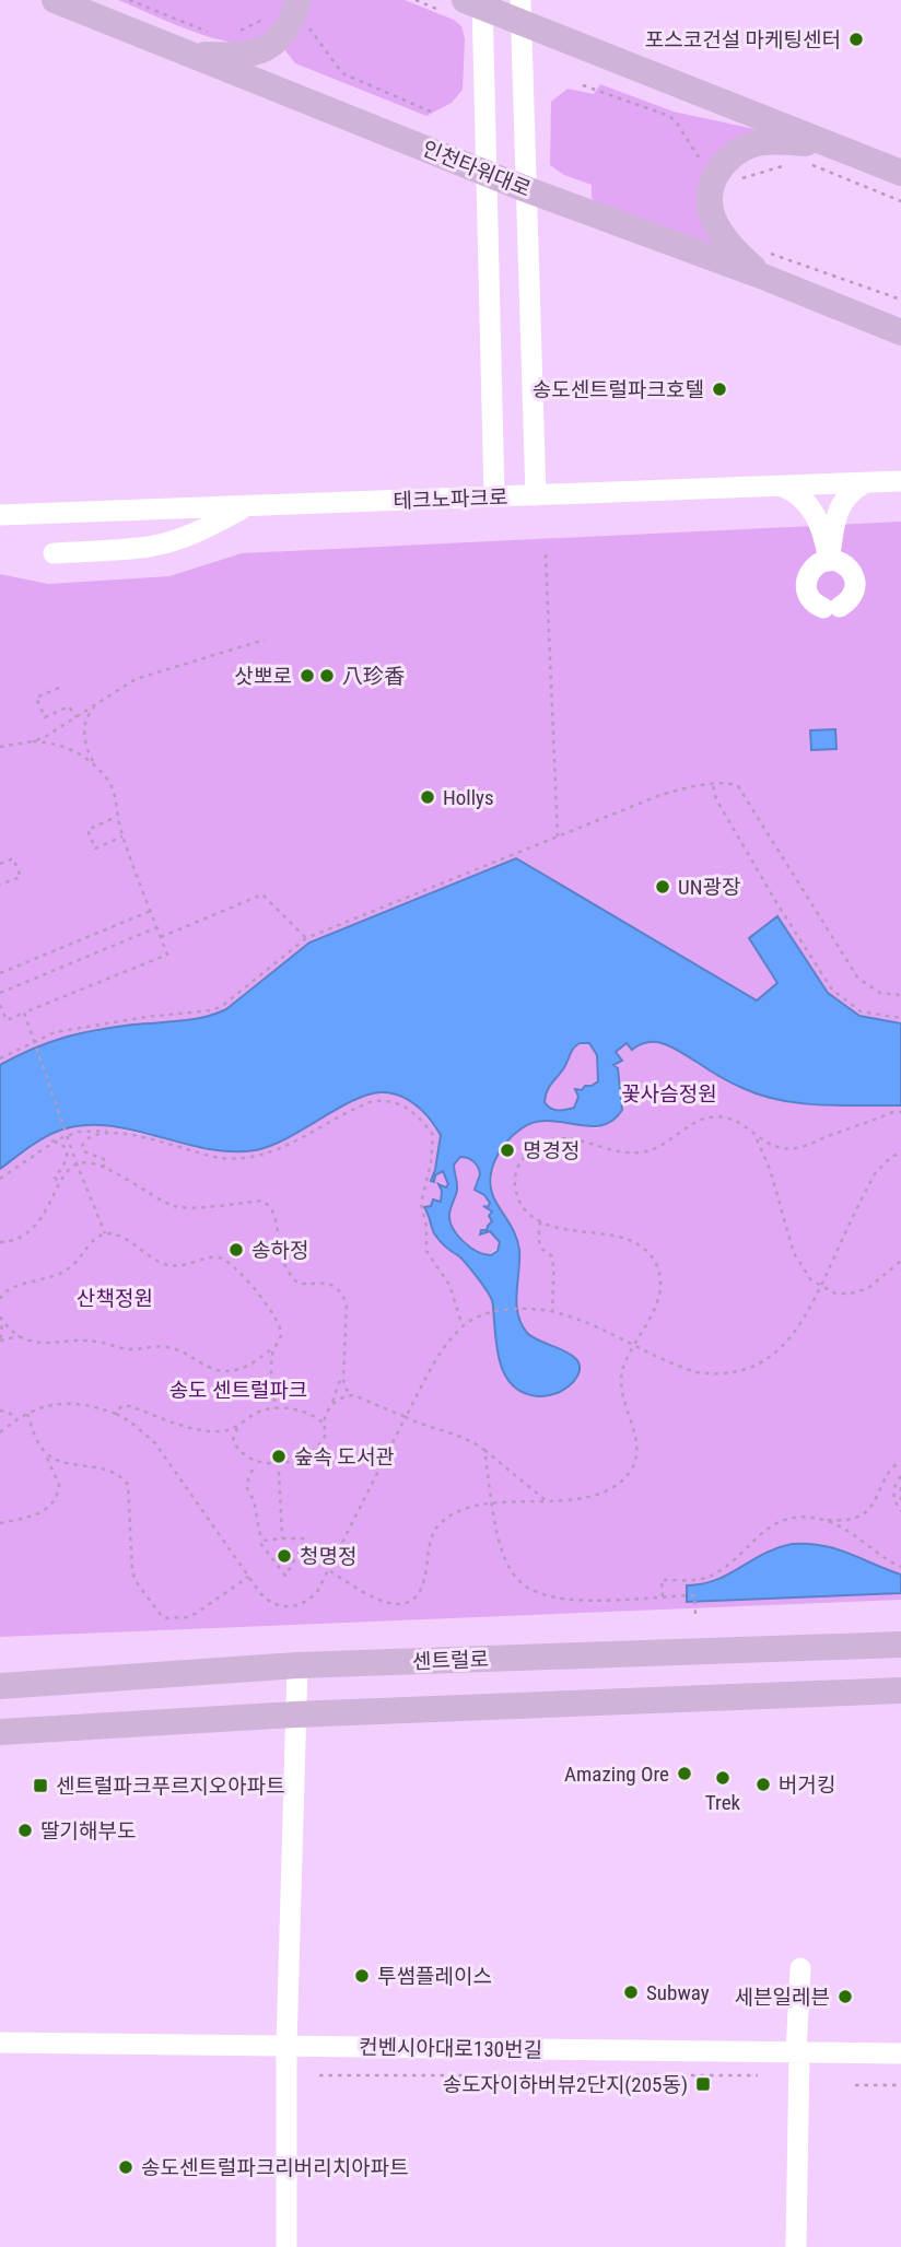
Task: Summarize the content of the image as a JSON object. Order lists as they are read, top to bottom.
{
  "streets": {
    "main road": ["인천타워대로", "센트럴로"],
    "street": ["테크노파크로", "컨벤시아대로130번길"]
  },
  "parks": ["꽃사슴정원", "산책정원", "송도 센트럴파크"],
  "places": {
    "other": [
      "포스코건설 마케팅센터",
      "송도센트럴파크호텔",
      "삿뽀로",
      "八珍香",
      "Hollys",
      "UN광장",
      "명경정",
      "송하정",
      "숲속 도서관",
      "청명정",
      "Amazing Ore",
      "Trek",
      "버거킹",
      "딸기해부도",
      "투썸플레이스",
      "Subway",
      "세븐일레븐",
      "송도센트럴파크리버리치아파트"
    ],
    "transit": ["센트럴파크푸르지오아파트", "송도자이하버뷰2단지(205동)"]
  }
}
